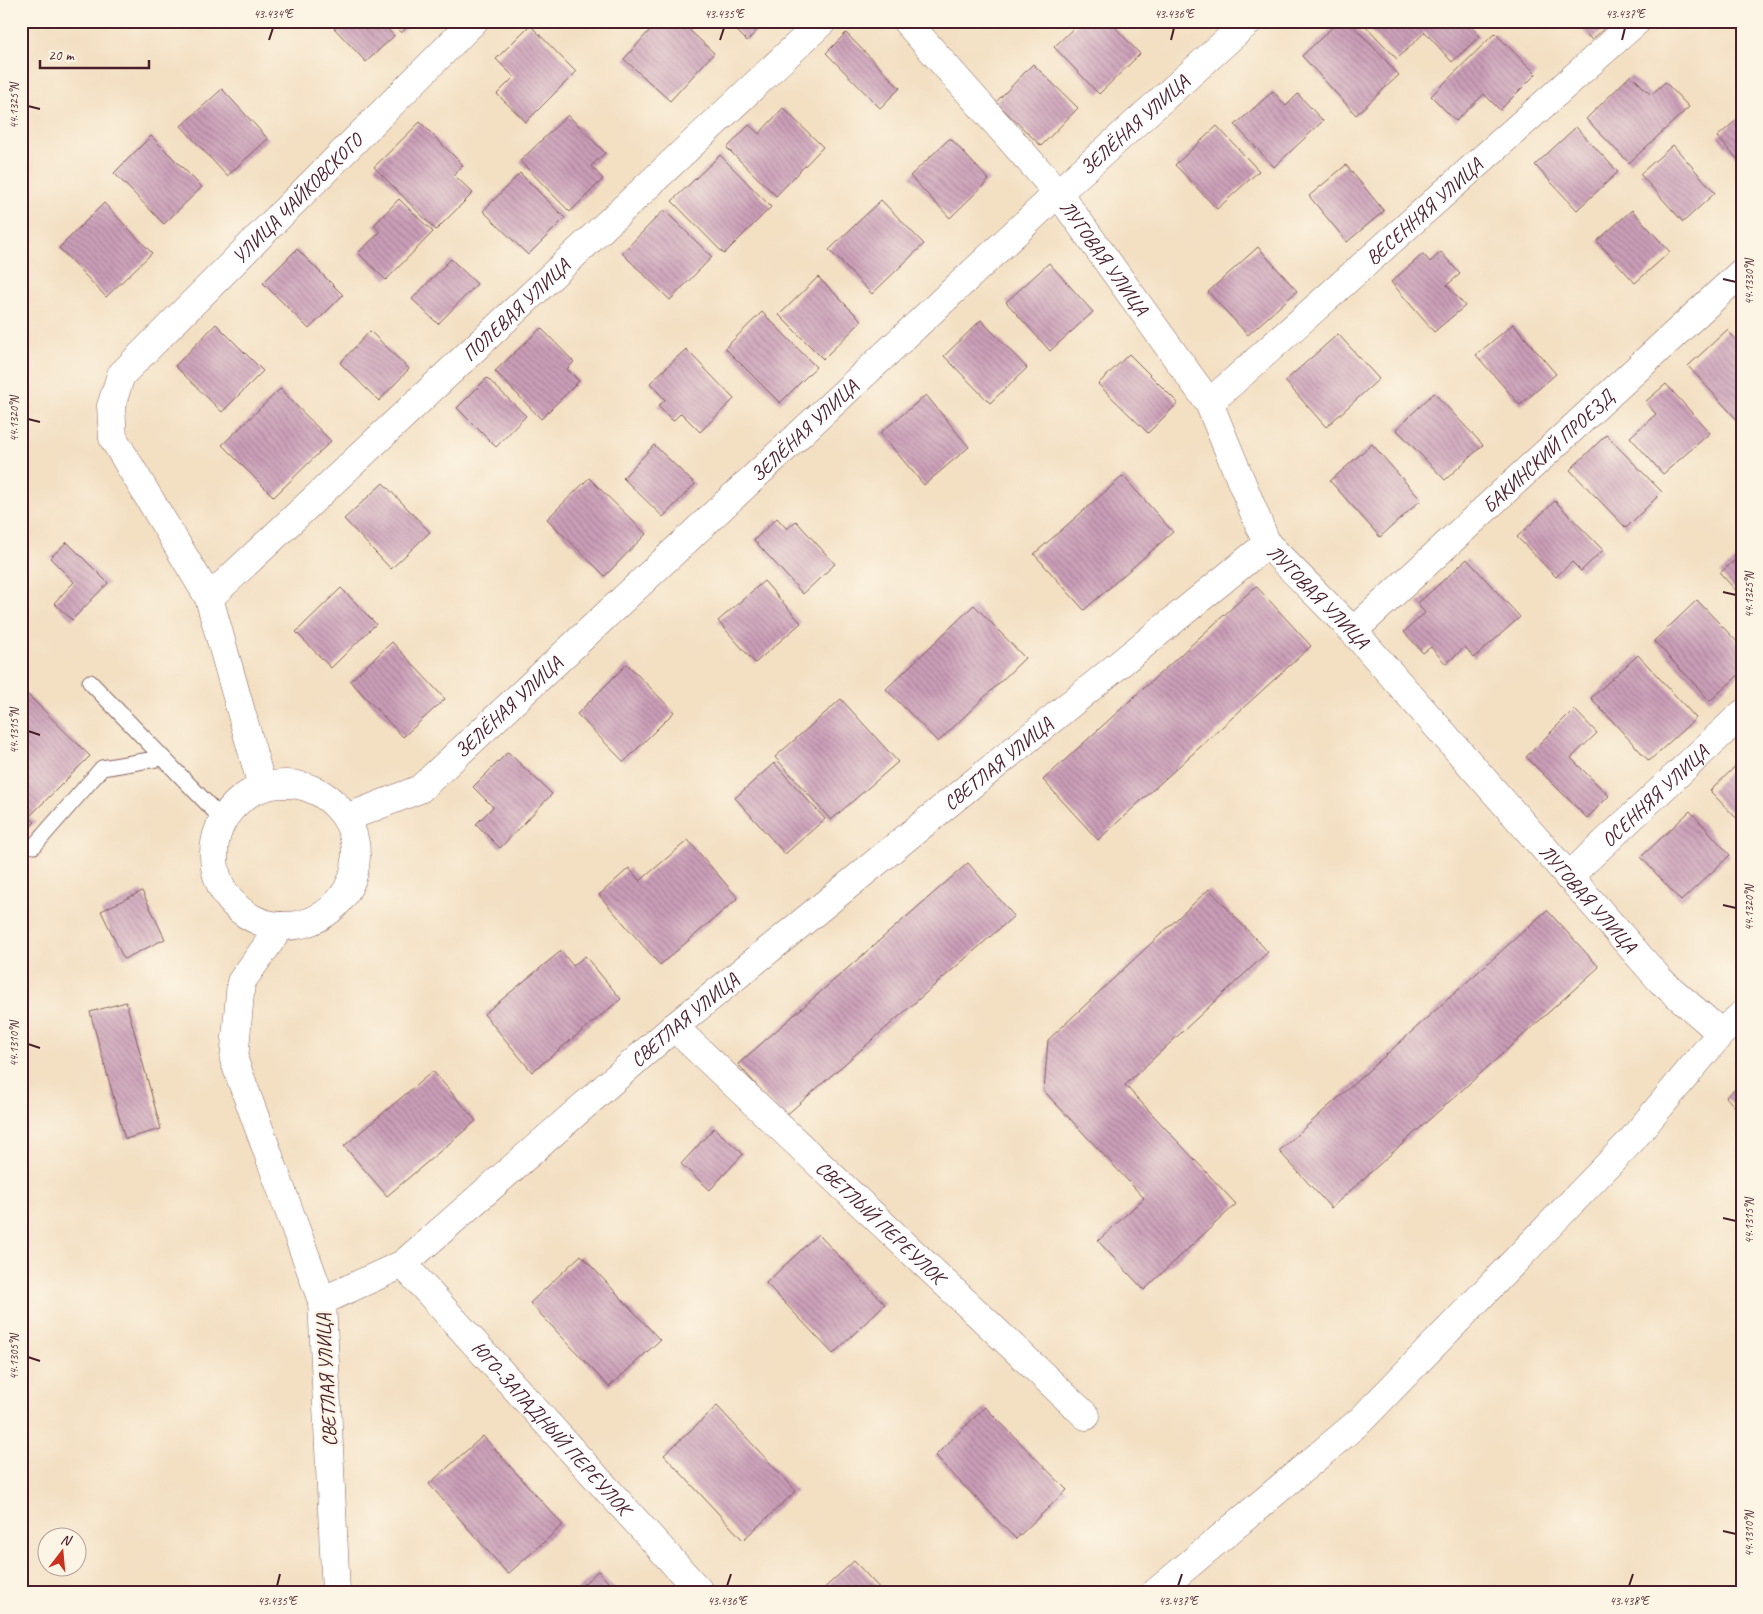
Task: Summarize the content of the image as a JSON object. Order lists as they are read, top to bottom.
{
  "streets": {
    "street": [
      "ЗЕЛЁНАЯ УЛИЦА",
      "УЛИЦА ЧАЙКОВСКОГО",
      "ВЕСЕННЯЯ УЛИЦА",
      "ЛУГОВАЯ УЛИЦА",
      "ПОЛЕВАЯ УЛИЦА",
      "БАКИНСКИЙ ПРОЕЗД",
      "СВЕТЛАЯ УЛИЦА",
      "ОСЕННЯЯ УЛИЦА",
      "СВЕТЛЫЙ ПЕРЕУЛОК",
      "ЮГО-ЗАПАДНЫЙ ПЕРЕУЛОК"
    ]
  },
  "crossings": [
    ["ЗЕЛЁНАЯ УЛИЦА", "ЛУГОВАЯ УЛИЦА"],
    ["УЛИЦА ЧАЙКОВСКОГО", "ПОЛЕВАЯ УЛИЦА"],
    ["ВЕСЕННЯЯ УЛИЦА", "ЛУГОВАЯ УЛИЦА"],
    ["ЛУГОВАЯ УЛИЦА", "БАКИНСКИЙ ПРОЕЗД"],
    ["ЛУГОВАЯ УЛИЦА", "СВЕТЛАЯ УЛИЦА"],
    ["ЛУГОВАЯ УЛИЦА", "ОСЕННЯЯ УЛИЦА"],
    ["СВЕТЛАЯ УЛИЦА", "СВЕТЛЫЙ ПЕРЕУЛОК"],
    ["СВЕТЛАЯ УЛИЦА", "ЮГО-ЗАПАДНЫЙ ПЕРЕУЛОК"]
  ],
  "scale_bar": "20 m",
  "north": "top",
  "coordinates": [
    "43.434°E",
    "43.435°E",
    "43.436°E",
    "43.437°E",
    "44.1325°N",
    "44.1330°N",
    "44.1320°N",
    "44.1315°N",
    "44.1310°N",
    "44.1305°N",
    "43.438°E"
  ]
}
